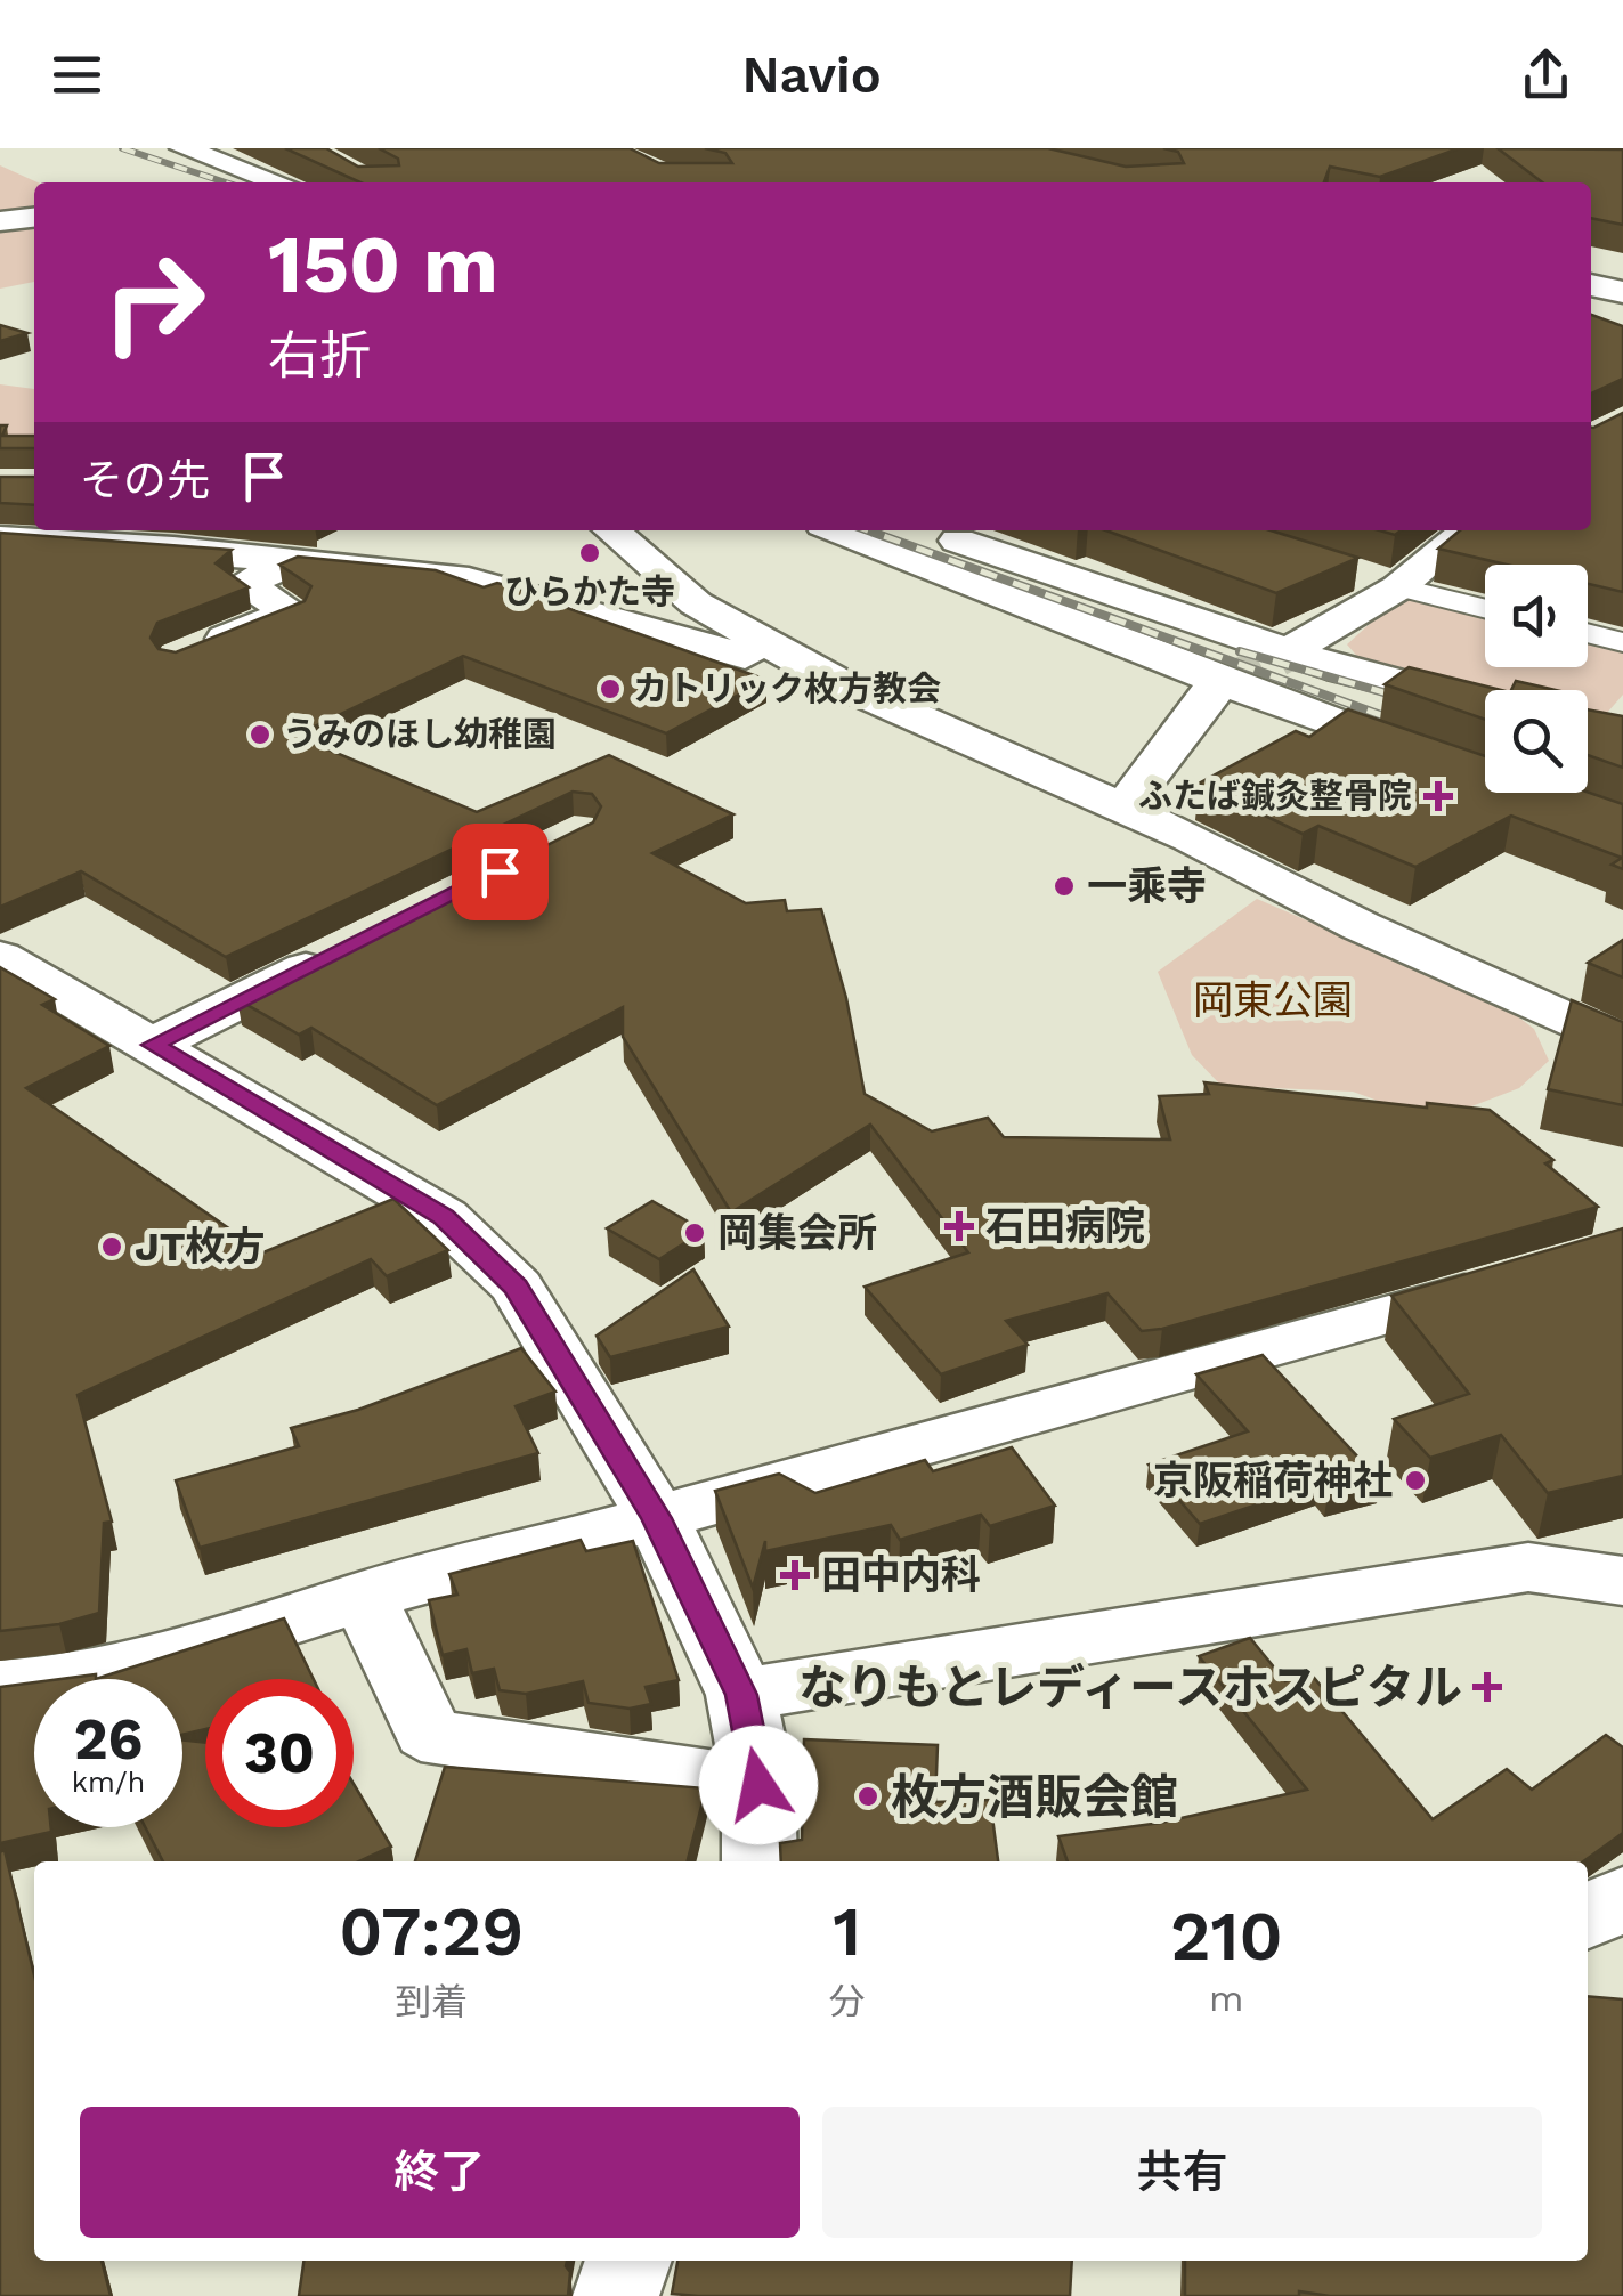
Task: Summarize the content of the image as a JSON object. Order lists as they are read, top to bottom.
{
  "parks": ["岡東公園"],
  "places": {
    "other": [
      "ひらかた寺",
      "カトリック枚方教会",
      "うみのほし幼稚園",
      "一乘寺",
      "岡集会所",
      "JT枚方",
      "京阪稲荷神社",
      "枚方酒販会館"
    ],
    "health": [
      "ふたば鍼灸整骨院",
      "石田病院",
      "田中内科",
      "なりもとレディースホスピタル"
    ]
  },
  "page": {
    "header": "Navio",
    "turn": ["150 m", "右折"],
    "then": "その先",
    "speed": "26 km/h",
    "limit": "30",
    "eta": [
      "07:29",
      "到着",
      "1",
      "分",
      "210",
      "m"
    ],
    "buttons": ["終了", "共有"]
  }
}
